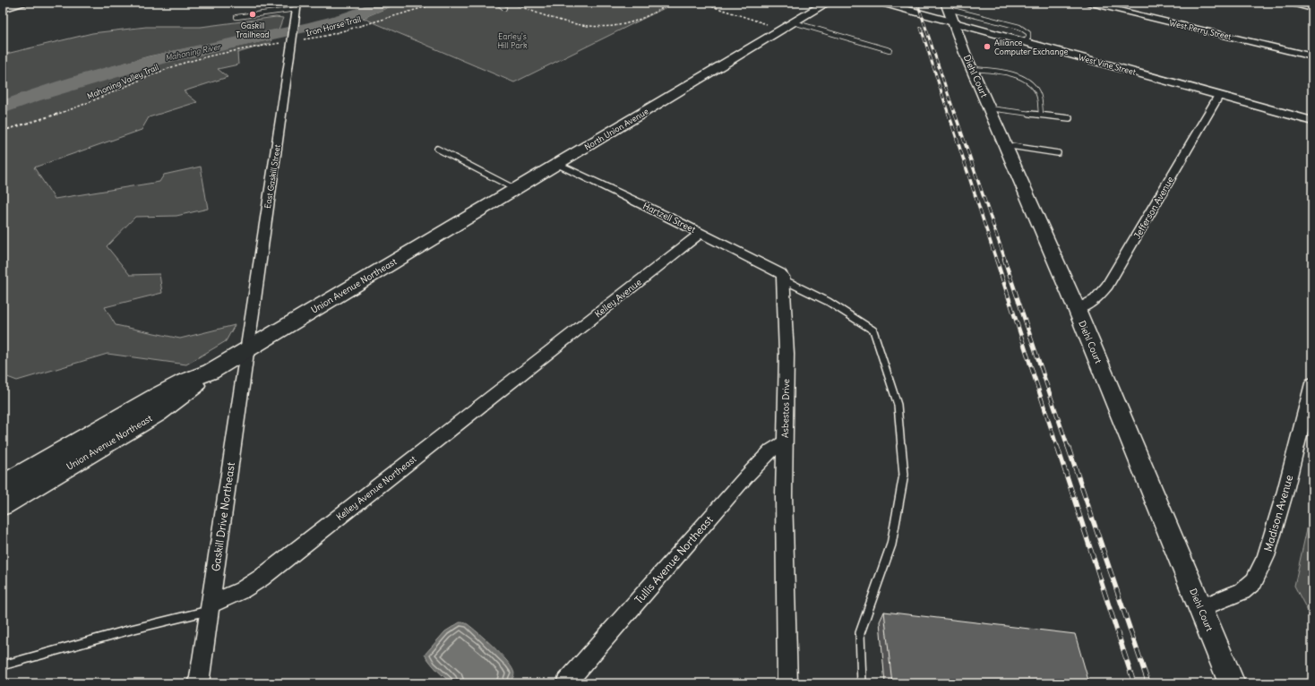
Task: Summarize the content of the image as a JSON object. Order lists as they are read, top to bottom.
{
  "streets": {
    "main road": ["Diehl Court", "North Union Avenue", "Union Avenue Northeast"],
    "street": [
      "West Perry Street",
      "West Vine Street",
      "East Gaskill Street",
      "Jefferson Avenue",
      "Hartzell Street",
      "Kelley Avenue",
      "Asbestos Drive",
      "Kelley Avenue Northeast",
      "Madison Avenue",
      "Gaskill Drive Northeast",
      "Tullis Avenue Northeast"
    ],
    "path": ["Iron Horse Trail", "Mahoning Valley Trail"]
  },
  "crossings": [
    ["Iron Horse Trail", "Mahoning Valley Trail"],
    ["Iron Horse Trail", "East Gaskill Street"],
    ["West Vine Street", "Diehl Court"],
    ["West Vine Street", "Jefferson Avenue"],
    ["Diehl Court", "Jefferson Avenue"],
    ["Diehl Court", "Madison Avenue"],
    ["Mahoning Valley Trail", "East Gaskill Street"],
    ["North Union Avenue", "Hartzell Street"],
    ["North Union Avenue", "Union Avenue Northeast"],
    ["East Gaskill Street", "Union Avenue Northeast"],
    ["East Gaskill Street", "Gaskill Drive Northeast"],
    ["Hartzell Street", "Kelley Avenue"],
    ["Hartzell Street", "Asbestos Drive"],
    ["Union Avenue Northeast", "Gaskill Drive Northeast"],
    ["Kelley Avenue", "Kelley Avenue Northeast"],
    ["Asbestos Drive", "Tullis Avenue Northeast"],
    ["Kelley Avenue Northeast", "Gaskill Drive Northeast"]
  ],
  "water": ["Mahoning River"],
  "parks": ["Earley's Hill Park"],
  "places": ["Gaskill Trailhead", "Alliance Computer Exchange"]
}
